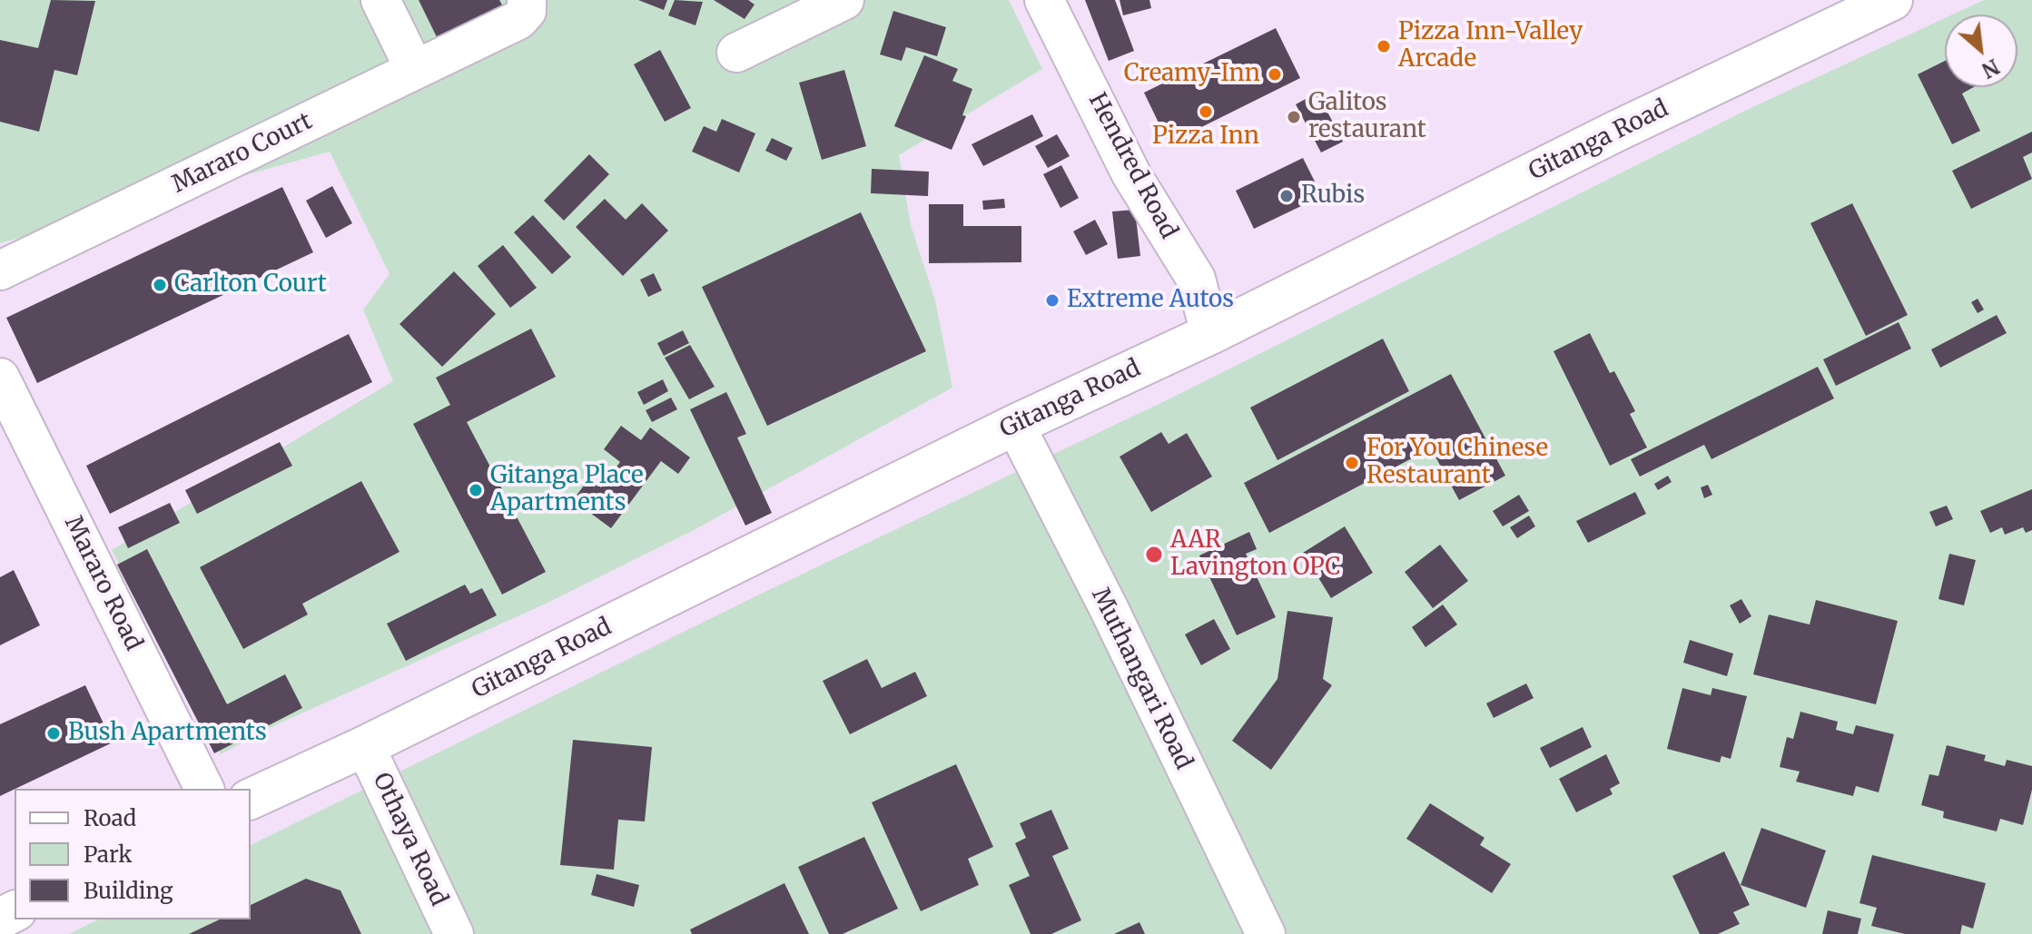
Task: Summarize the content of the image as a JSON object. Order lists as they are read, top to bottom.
{
  "streets": {
    "main road": ["Gitanga Road"],
    "street": [
      "Mararo Court",
      "Hendred Road",
      "Mararo Road",
      "Muthangari Road",
      "Othaya Road"
    ]
  },
  "crossings": [
    ["Gitanga Road", "Hendred Road"],
    ["Gitanga Road", "Muthangari Road"],
    ["Gitanga Road", "Othaya Road"]
  ],
  "places": [
    "Pizza Inn-Valley Arcade",
    "Creamy-Inn",
    "Pizza Inn",
    "Galitos restaurant",
    "Rubis",
    "Carlton Court",
    "Extreme Autos",
    "For You Chinese Restaurant",
    "Gitanga Place Apartments",
    "AAR Lavington OPC",
    "Bush Apartments"
  ],
  "legend": ["Road", "Park", "Building"],
  "north": "bottom right"
}
